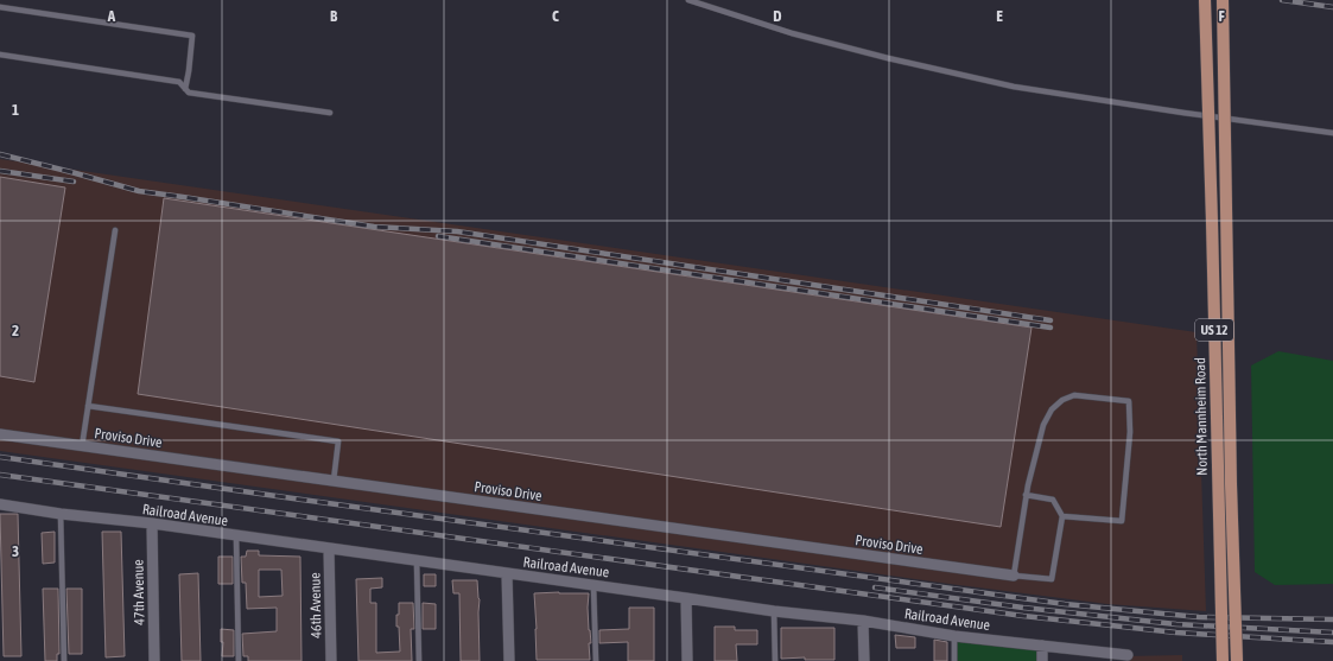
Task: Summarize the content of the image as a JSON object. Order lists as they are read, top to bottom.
{
  "streets": {
    "main road": ["US 12", "North Mannheim Road"],
    "street": [
      "Proviso Drive",
      "Railroad Avenue",
      "47th Avenue",
      "46th Avenue"
    ]
  },
  "crossings": [
    ["Railroad Avenue", "47th Avenue"],
    ["Railroad Avenue", "46th Avenue"]
  ],
  "grid": {
    "columns": [
      "A",
      "B",
      "C",
      "D",
      "E",
      "F"
    ],
    "rows": ["1", "2", "3"]
  }
}
